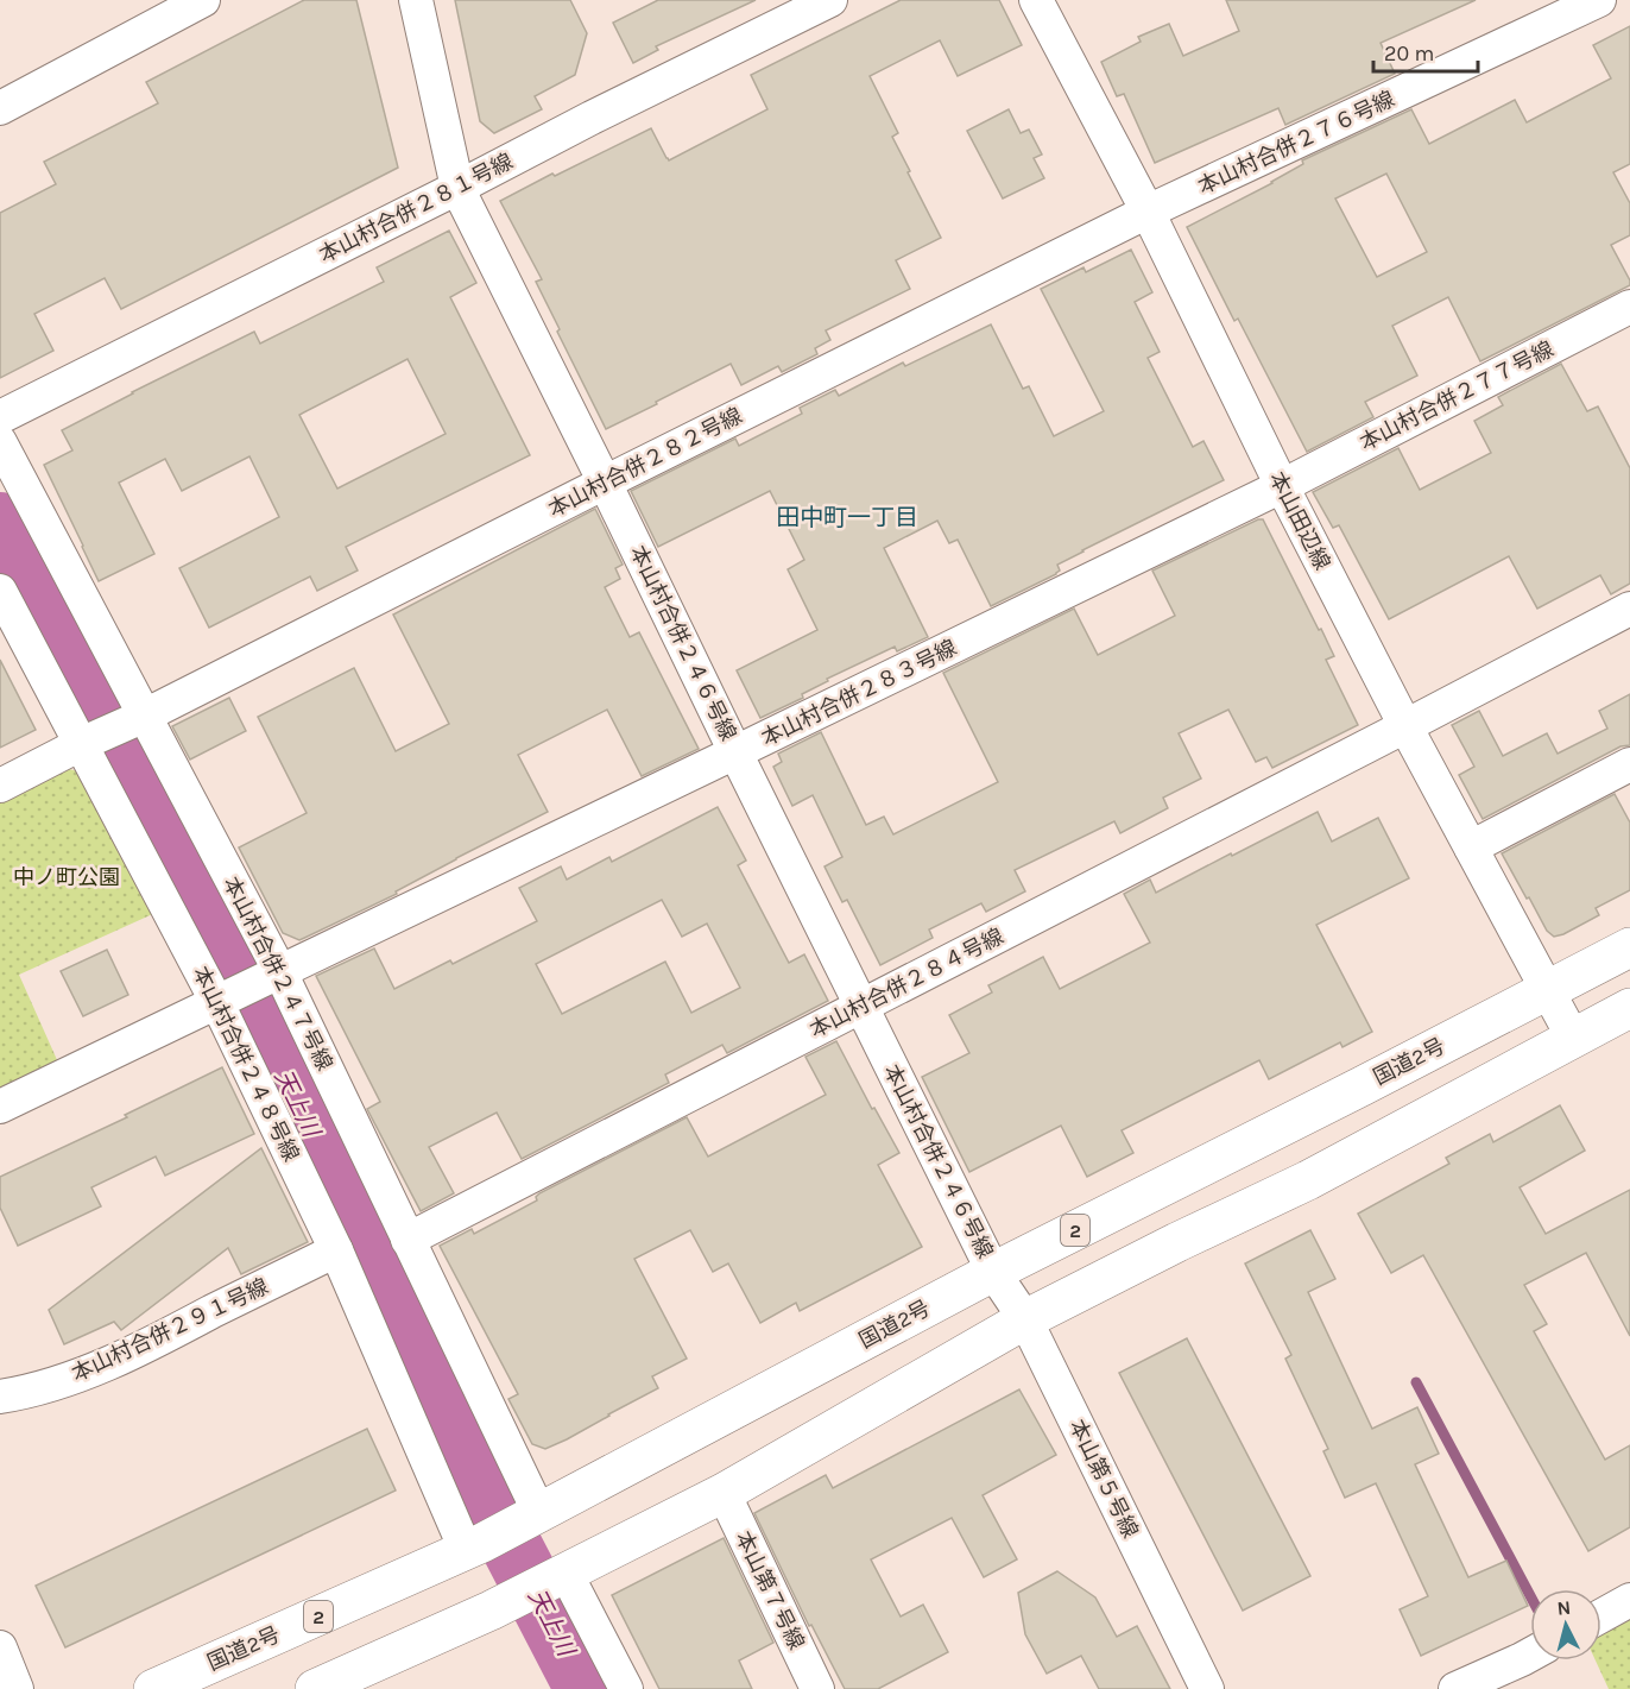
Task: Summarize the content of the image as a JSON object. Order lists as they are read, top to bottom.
{
  "streets": {
    "highway": ["国道2号", "2"],
    "street": [
      "本山村合併２７６号線",
      "本山村合併２８１号線",
      "本山村合併２７７号線",
      "本山村合併２８２号線",
      "本山田辺線",
      "本山村合併２４６号線",
      "本山村合併２８３号線",
      "本山村合併２４７号線",
      "本山村合併２８４号線",
      "本山村合併２４８号線",
      "本山村合併２９１号線",
      "本山第５号線",
      "本山第７号線"
    ]
  },
  "crossings": [
    ["本山村合併２７６号線", "本山村合併２８２号線"],
    ["本山村合併２７６号線", "本山田辺線"],
    ["本山村合併２８１号線", "本山村合併２４６号線"],
    ["本山村合併２７７号線", "本山田辺線"],
    ["本山村合併２７７号線", "本山村合併２８３号線"],
    ["本山村合併２８２号線", "本山田辺線"],
    ["本山村合併２８２号線", "本山村合併２４６号線"],
    ["本山村合併２８２号線", "本山村合併２４７号線"],
    ["本山村合併２８２号線", "本山村合併２４８号線"],
    ["本山田辺線", "本山村合併２８３号線"],
    ["本山田辺線", "本山村合併２８４号線"],
    ["本山田辺線", "国道2号"],
    ["本山村合併２４６号線", "本山村合併２８３号線"],
    ["本山村合併２４６号線", "本山村合併２８４号線"],
    ["本山村合併２４６号線", "国道2号"],
    ["本山村合併２４６号線", "本山第５号線"],
    ["本山村合併２８３号線", "本山村合併２４７号線"],
    ["本山村合併２８３号線", "本山村合併２４８号線"],
    ["本山村合併２４７号線", "本山村合併２８４号線"],
    ["本山村合併２４７号線", "国道2号"],
    ["国道2号", "本山村合併２４８号線"],
    ["国道2号", "本山第５号線"],
    ["本山村合併２４８号線", "本山村合併２９１号線"]
  ],
  "districts": ["田中町一丁目"],
  "water": ["天上川"],
  "parks": ["中ノ町公園"],
  "scale_bar": "20 m",
  "north": "top"
}
